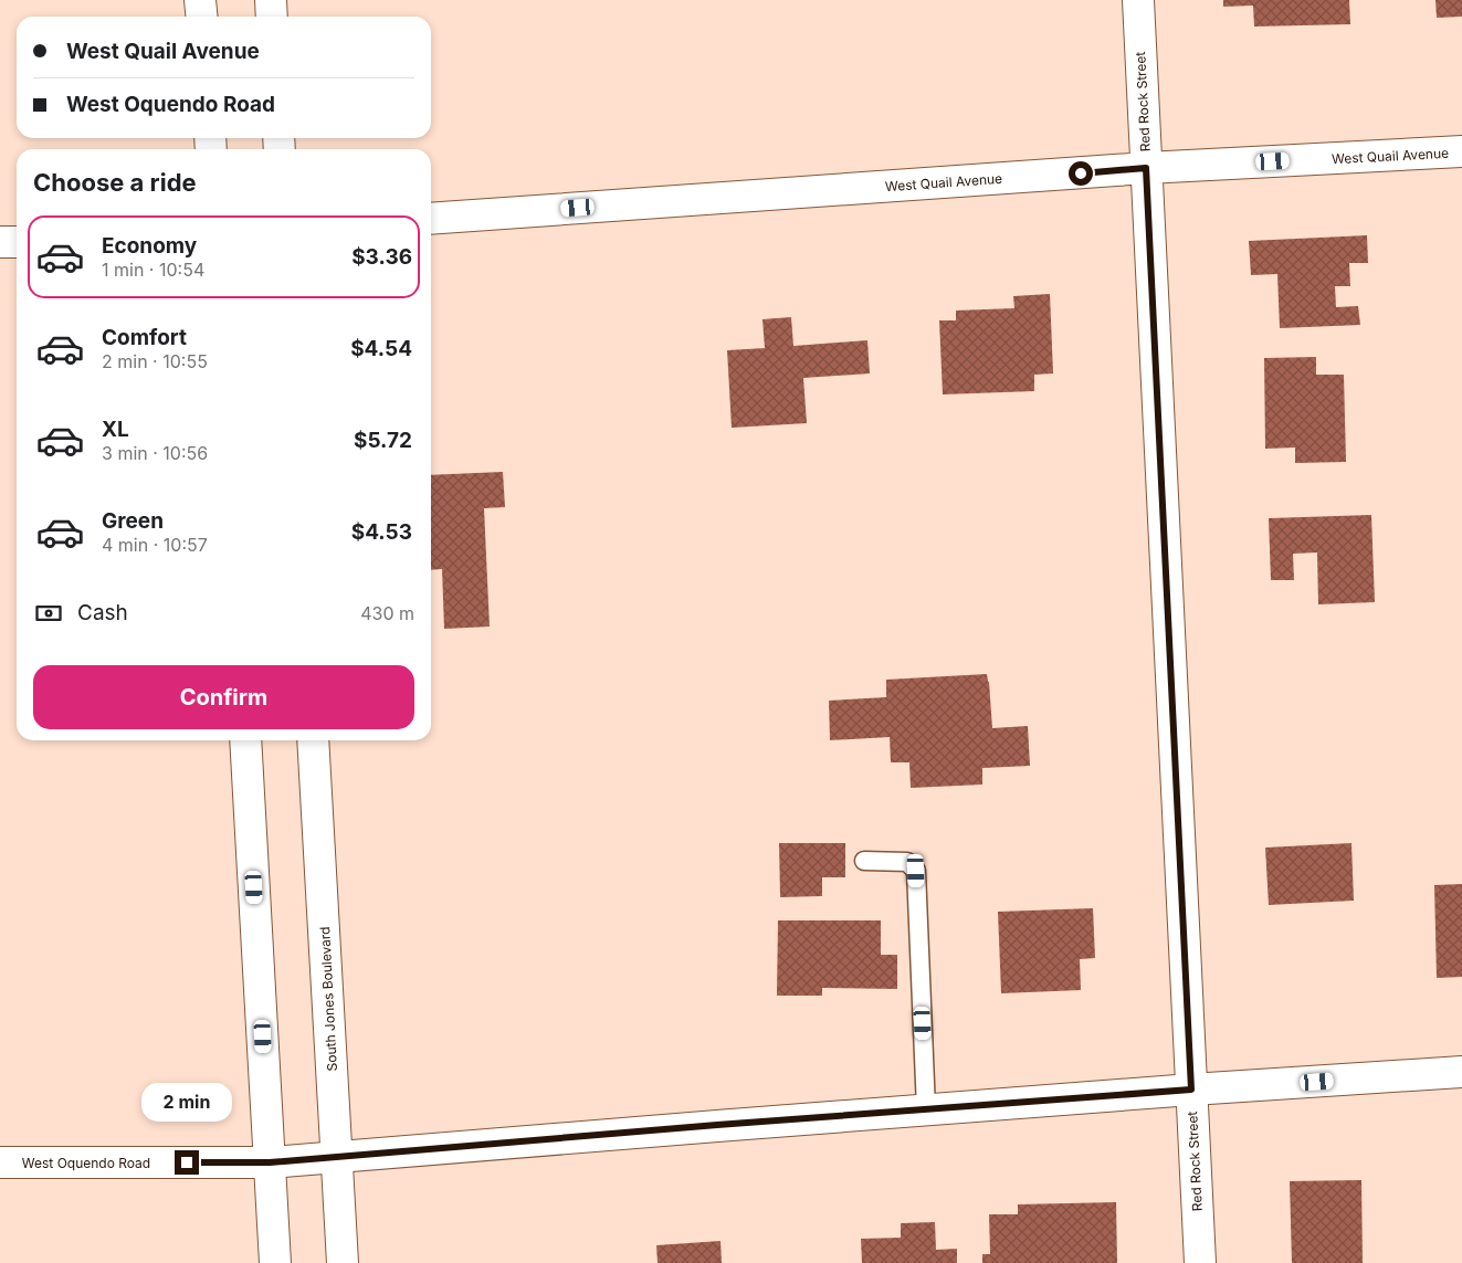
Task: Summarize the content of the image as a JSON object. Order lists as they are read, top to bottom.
{
  "streets": {
    "street": [
      "Red Rock Street",
      "West Quail Avenue",
      "South Jones Boulevard",
      "West Oquendo Road"
    ]
  },
  "crossings": [
    ["Red Rock Street", "West Quail Avenue"],
    ["Red Rock Street", "West Oquendo Road"],
    ["South Jones Boulevard", "West Oquendo Road"]
  ],
  "page": {
    "banner": ["West Quail Avenue", "West Oquendo Road"],
    "heading": "Choose a ride",
    "list": [
      {
        "name": "Economy",
        "note": "1 min · 10:54",
        "value": "$3.36"
      },
      {
        "name": "Comfort",
        "note": "2 min · 10:55",
        "value": "$4.54"
      },
      {
        "name": "XL",
        "note": "3 min · 10:56",
        "value": "$5.72"
      },
      {
        "name": "Green",
        "note": "4 min · 10:57",
        "value": "$4.53"
      }
    ],
    "pay": ["Cash", "430 m"],
    "buttons": "Confirm",
    "bubble": "2 min"
  }
}
